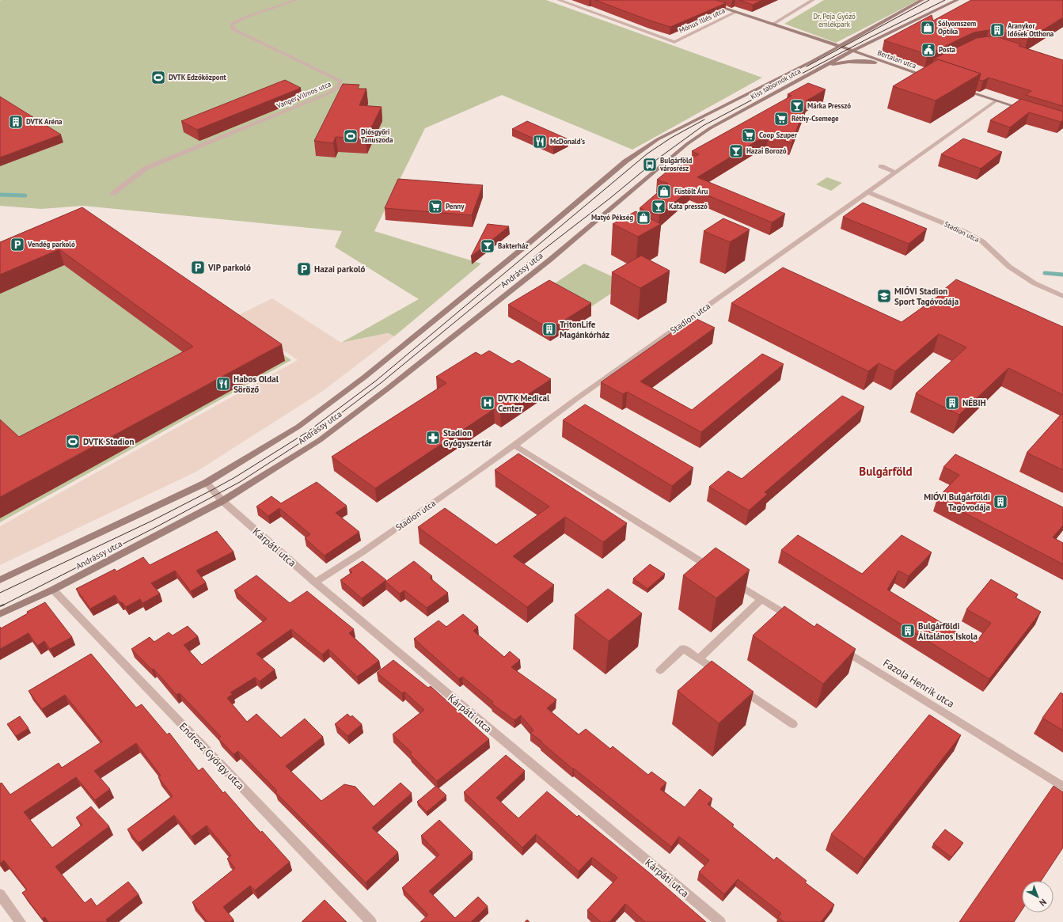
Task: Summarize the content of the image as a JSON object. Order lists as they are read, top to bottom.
{
  "streets": {
    "main road": ["Bertalan utca", "Kiss tábornok utca", "Andrássy utca"],
    "street": [
      "Mónus Illés utca",
      "Vanger Vilmos utca",
      "Stadion utca",
      "Kárpáti utca",
      "Fazola Henrik utca",
      "Endresz György utca"
    ]
  },
  "crossings": [
    ["Mónus Illés utca", "Bertalan utca"],
    ["Bertalan utca", "Kiss tábornok utca"],
    ["Kiss tábornok utca", "Andrássy utca"],
    ["Stadion utca", "Kárpáti utca"],
    ["Andrássy utca", "Kárpáti utca"],
    ["Andrássy utca", "Endresz György utca"]
  ],
  "districts": ["Bulgárföld"],
  "parks": ["Dr. Peja Győző emlékpark"],
  "places": {
    "shop": ["Sólyomszem Optika", "Füstölt Áru", "Matyó Pékség"],
    "building": [
      "Aranykor Idősek Otthona",
      "DVTK Aréna",
      "TritonLife Magánkórház",
      "NÉBIH",
      "MIÓVI Bulgárföldi Tagóvodája",
      "Bulgárföldi Általános Iskola"
    ],
    "public building": ["Posta"],
    "sports": ["DVTK Edzőközpont", "Diósgyőri Tanuszoda", "DVTK Stadion"],
    "bar": [
      "Márka Presszó",
      "Hazai Borozó",
      "Kata presszó",
      "Bakterház"
    ],
    "supermarket": ["Réthy-Csemege", "Coop Szuper", "Penny"],
    "restaurant": ["McDonald's", "Habos Oldal Söröző"],
    "bus stop": ["Bulgárföld városrész"],
    "parking": ["Vendég parkoló", "VIP parkoló", "Hazai parkoló"],
    "school or university": ["MIÓVI Stadion Sport Tagóvodája"],
    "hospital": ["DVTK Medical Center"],
    "pharmacy": ["Stadion Gyógyszertár"]
  },
  "north": "bottom right"
}
